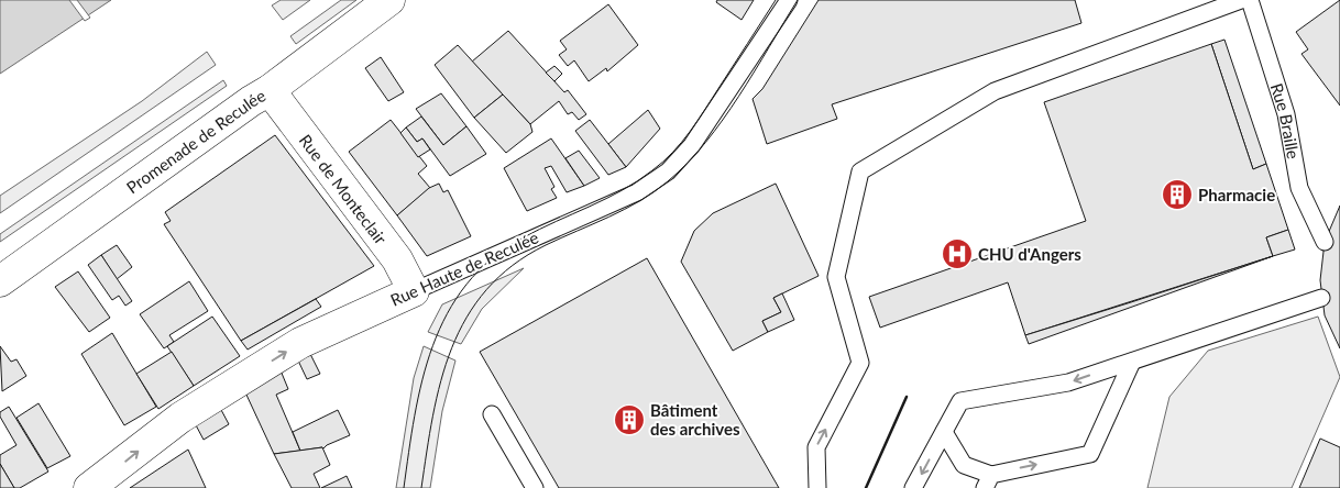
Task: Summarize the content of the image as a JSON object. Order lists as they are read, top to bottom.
{
  "streets": {
    "street": ["Promenade de Reculée", "Rue de Monteclair", "Rue Haute de Reculée"],
    "lane": ["Rue Braille"]
  },
  "crossings": [
    ["Promenade de Reculée", "Rue de Monteclair"],
    ["Rue de Monteclair", "Rue Haute de Reculée"]
  ],
  "one_way": ["Rue Haute de Reculée"],
  "places": {
    "building": ["Pharmacie", "Bâtiment des archives"],
    "hospital": ["CHU d'Angers"]
  }
}
